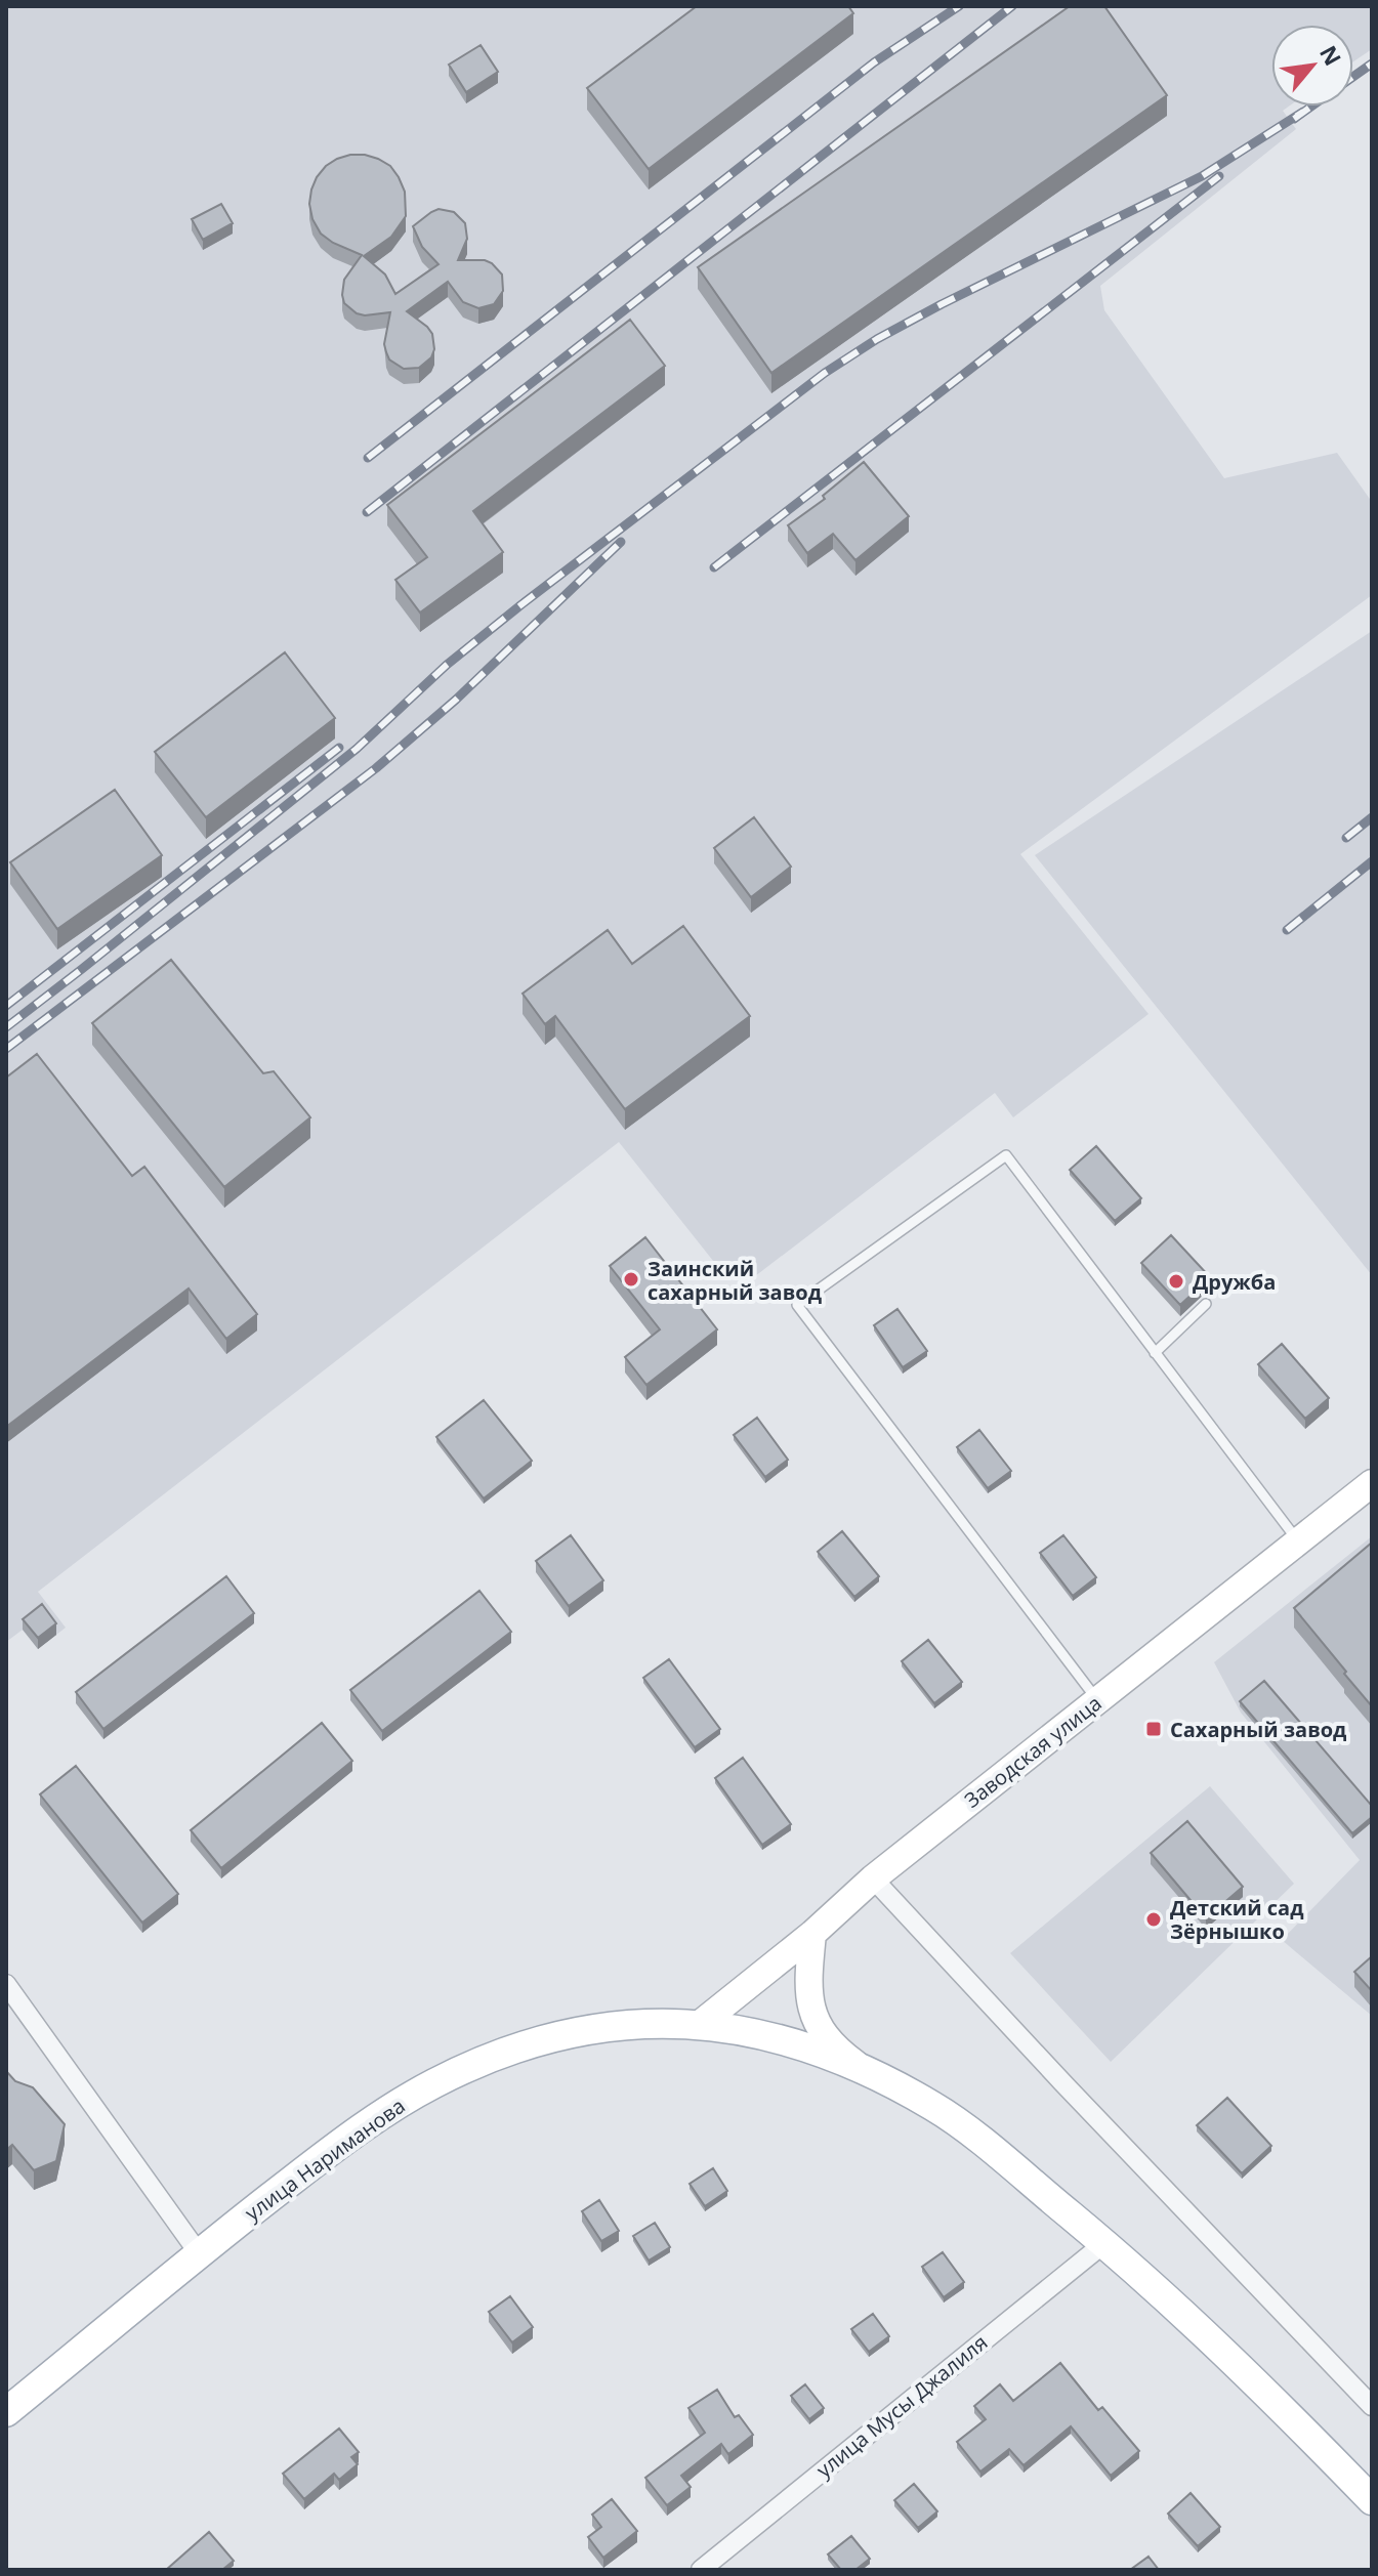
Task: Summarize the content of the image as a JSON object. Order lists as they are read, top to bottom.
{
  "streets": {
    "main road": ["Заводская улица", "улица Нариманова"],
    "street": ["улица Мусы Джалиля"]
  },
  "crossings": [
    ["Заводская улица", "улица Нариманова"],
    ["улица Нариманова", "улица Мусы Джалиля"]
  ],
  "places": {
    "other": ["Заинский сахарный завод", "Дружба", "Детский сад Зёрнышко"],
    "transit": ["Сахарный завод"]
  },
  "north": "top right"
}
